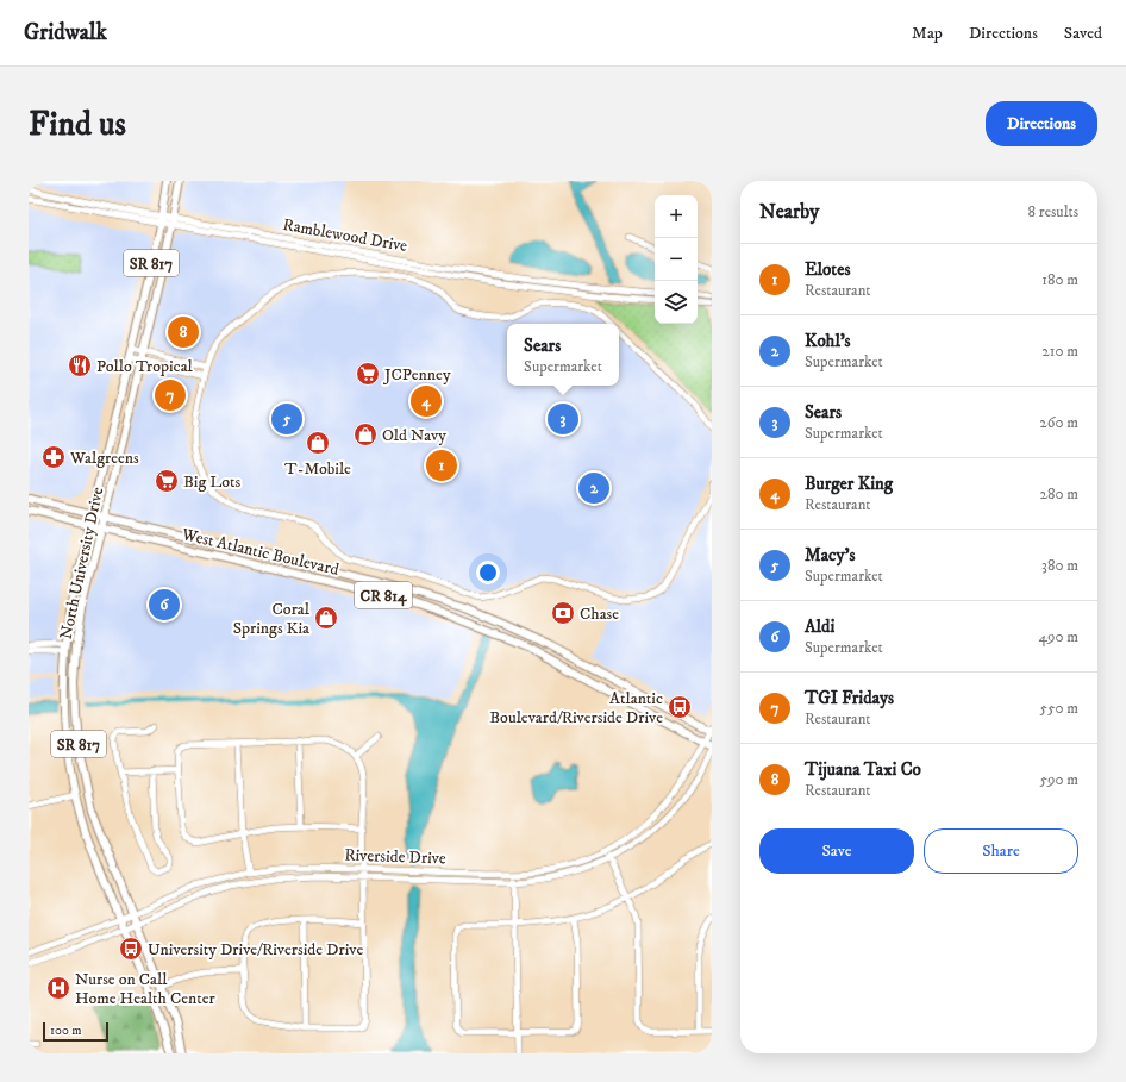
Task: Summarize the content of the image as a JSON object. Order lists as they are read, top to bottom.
{
  "streets": {
    "main road": [
      "SR 817",
      "West Atlantic Boulevard",
      "North University Drive",
      "CR 814"
    ],
    "street": ["Ramblewood Drive", "Riverside Drive"]
  },
  "crossings": [
    ["Ramblewood Drive", "North University Drive"],
    ["West Atlantic Boulevard", "North University Drive"],
    ["West Atlantic Boulevard", "Riverside Drive"],
    ["North University Drive", "Riverside Drive"]
  ],
  "places": {
    "restaurant": ["Pollo Tropical"],
    "supermarket": ["JCPenney", "Big Lots"],
    "shop": ["Old Navy", "T-Mobile", "Coral Springs Kia"],
    "pharmacy": ["Walgreens"],
    "bank": ["Chase"],
    "bus stop": ["Atlantic Boulevard/Riverside Drive", "University Drive/Riverside Drive"],
    "hospital": ["Nurse on Call Home Health Center"]
  },
  "scale_bar": "100 m",
  "page": {
    "header": "Gridwalk",
    "nav": ["Map", "Directions", "Saved"],
    "buttons": [
      "Directions",
      ["Save", "Share"]
    ],
    "title": "Find us",
    "heading": ["Nearby", "8 results"],
    "map_buttons": ["+", "−"],
    "list": [
      {
        "mark": "1",
        "name": "Elotes",
        "note": "Restaurant",
        "value": "180 m"
      },
      {
        "mark": "2",
        "name": "Kohl's",
        "note": "Supermarket",
        "value": "210 m"
      },
      {
        "mark": "3",
        "name": "Sears",
        "note": "Supermarket",
        "value": "260 m"
      },
      {
        "mark": "4",
        "name": "Burger King",
        "note": "Restaurant",
        "value": "280 m"
      },
      {
        "mark": "5",
        "name": "Macy's",
        "note": "Supermarket",
        "value": "380 m"
      },
      {
        "mark": "6",
        "name": "Aldi",
        "note": "Supermarket",
        "value": "490 m"
      },
      {
        "mark": "7",
        "name": "TGI Fridays",
        "note": "Restaurant",
        "value": "550 m"
      },
      {
        "mark": "8",
        "name": "Tijuana Taxi Co",
        "note": "Restaurant",
        "value": "590 m"
      }
    ],
    "pins": [
      "8",
      "7",
      "4",
      "3",
      "5",
      "1",
      "2",
      "6"
    ],
    "popup": ["Sears", "Supermarket"],
    "scale": "100 m"
  }
}
